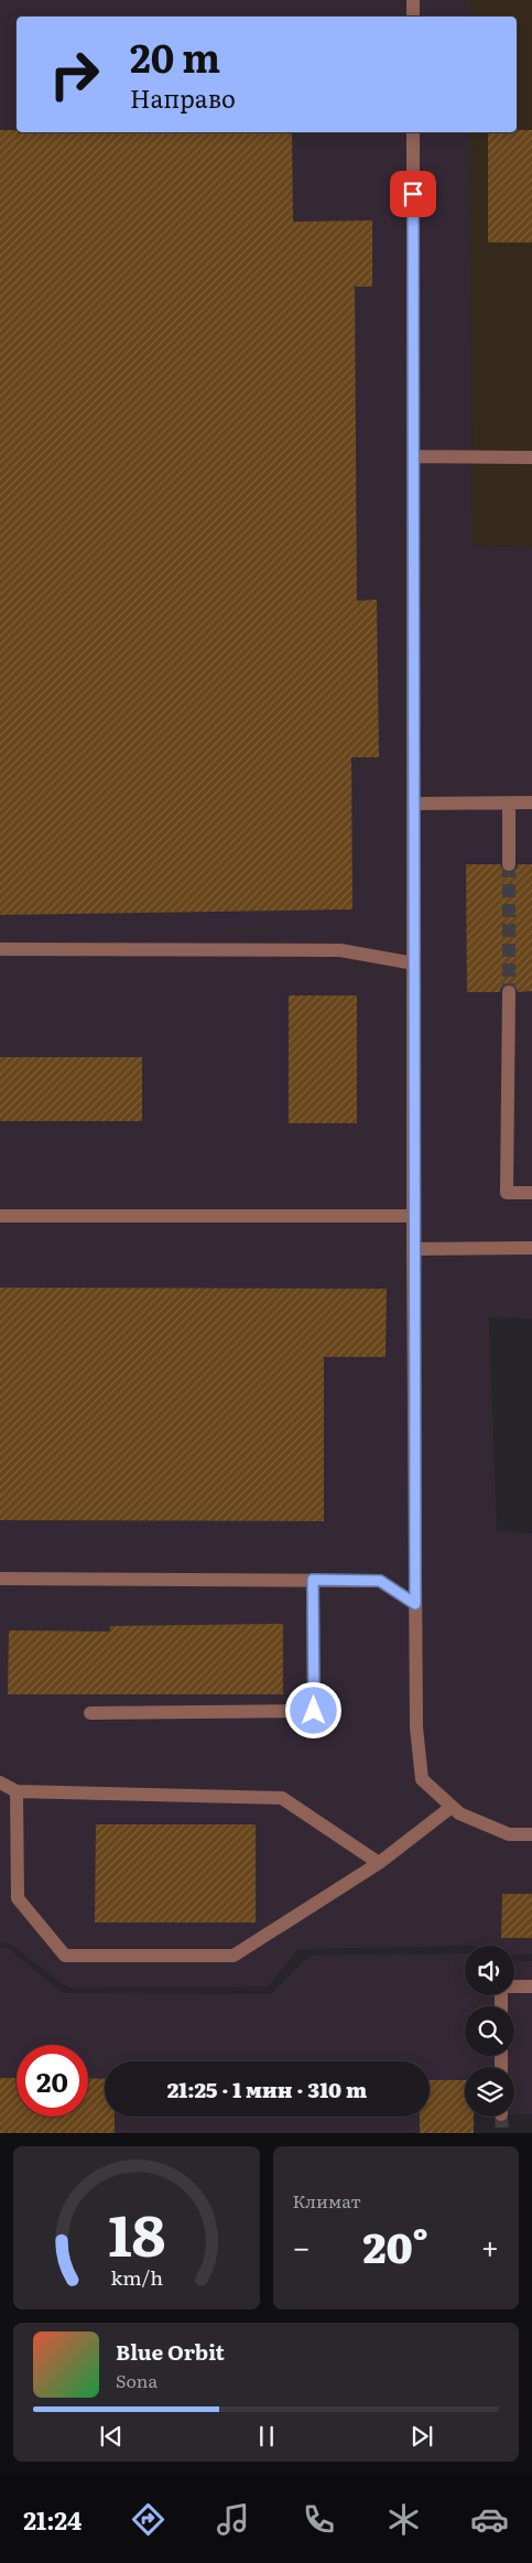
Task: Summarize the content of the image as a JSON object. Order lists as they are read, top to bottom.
{
  "page": {
    "turn": ["20 m", "Направо"],
    "limit": "20",
    "trip": "21:25 · 1 мин · 310 m",
    "tile": "Климат",
    "heat": ["−", "20°", "+"],
    "song": ["Blue Orbit", "Sona"],
    "tabs": "21:24",
    "gauge": ["18", "km/h"]
  }
}
